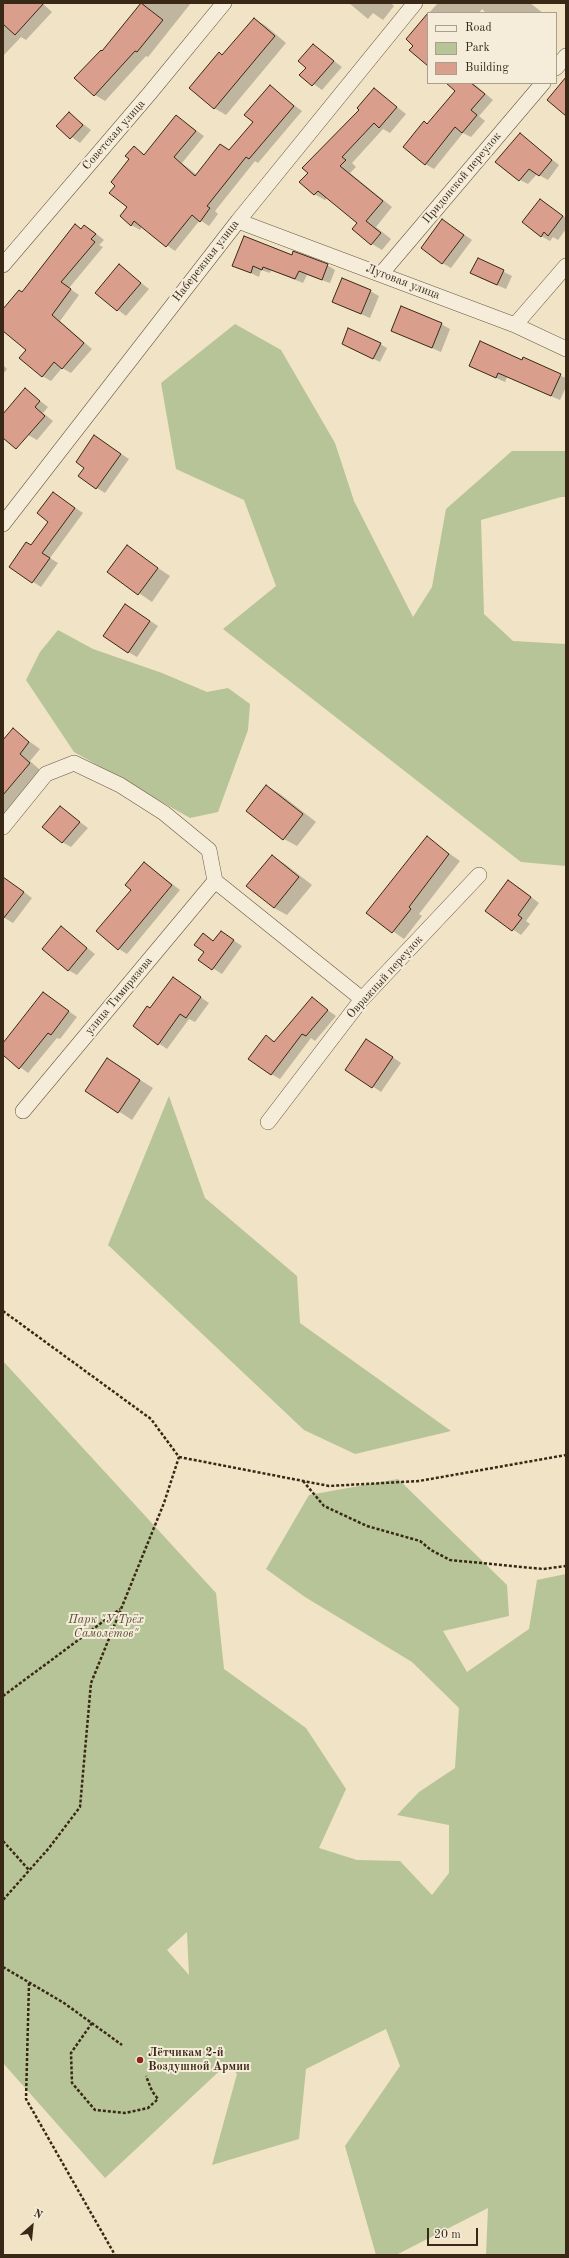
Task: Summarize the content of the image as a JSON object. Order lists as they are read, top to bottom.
{
  "streets": {
    "street": [
      "Советская улица",
      "Придонской переулок",
      "Набережная улица",
      "Луговая улица",
      "Овражный переулок",
      "улица Тимирязева"
    ]
  },
  "crossings": [
    ["Придонской переулок", "Луговая улица"],
    ["Набережная улица", "Луговая улица"]
  ],
  "parks": ["Парк \"У Трёх Самолётов\""],
  "places": ["Лётчикам 2-й Воздушной Армии"],
  "legend": ["Road", "Park", "Building"],
  "scale_bar": "20 m",
  "north": "top right"
}
